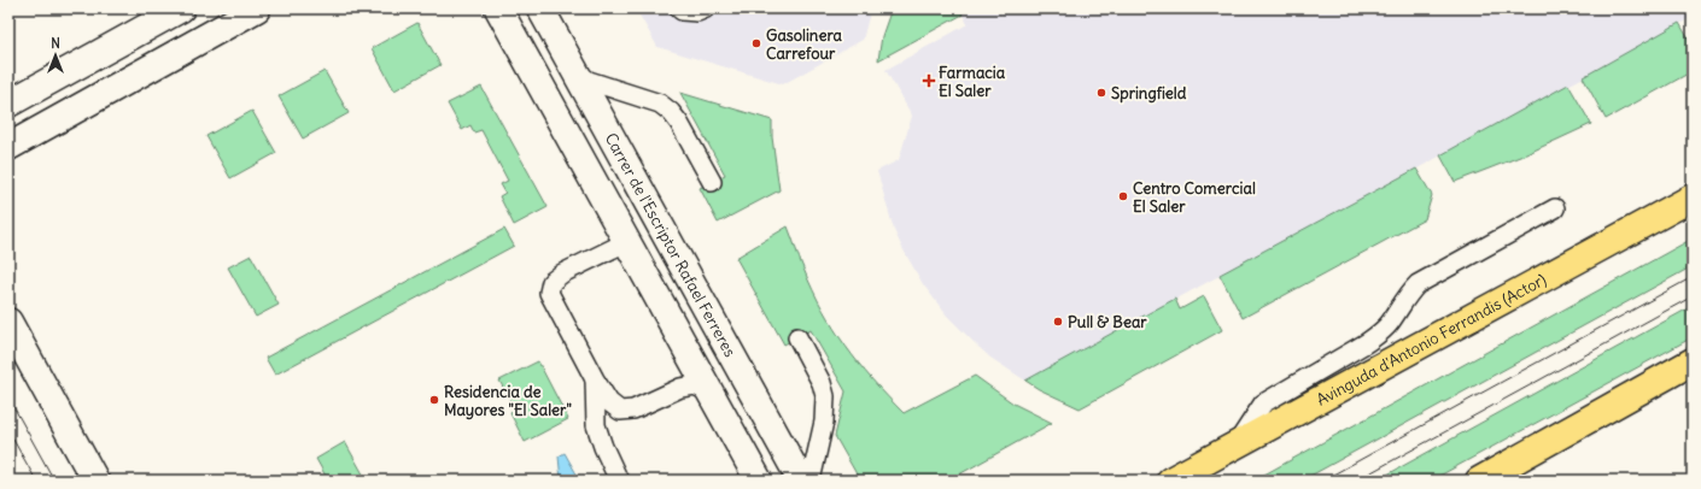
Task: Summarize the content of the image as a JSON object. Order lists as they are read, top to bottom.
{
  "streets": {
    "main road": ["Avinguda d'Antonio Ferrandis (Actor)"],
    "street": ["Carrer de l'Escriptor Rafael Ferreres"]
  },
  "places": {
    "other": [
      "Gasolinera Carrefour",
      "Springfield",
      "Centro Comercial El Saler",
      "Pull & Bear",
      "Residencia de Mayores \"El Saler\""
    ],
    "health": ["Farmacia El Saler"]
  },
  "north": "top"
}
